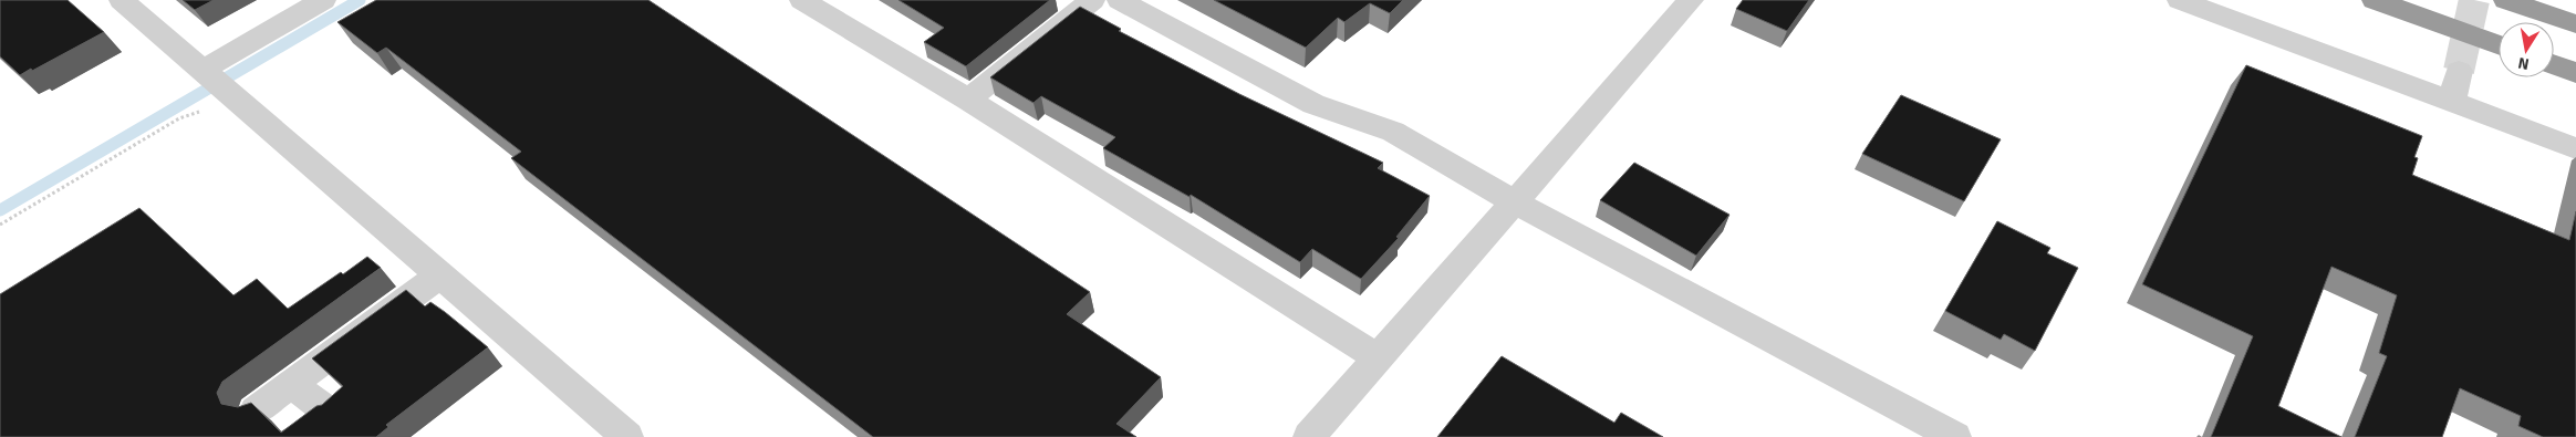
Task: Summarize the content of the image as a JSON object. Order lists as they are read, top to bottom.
{
  "north": "bottom"
}
